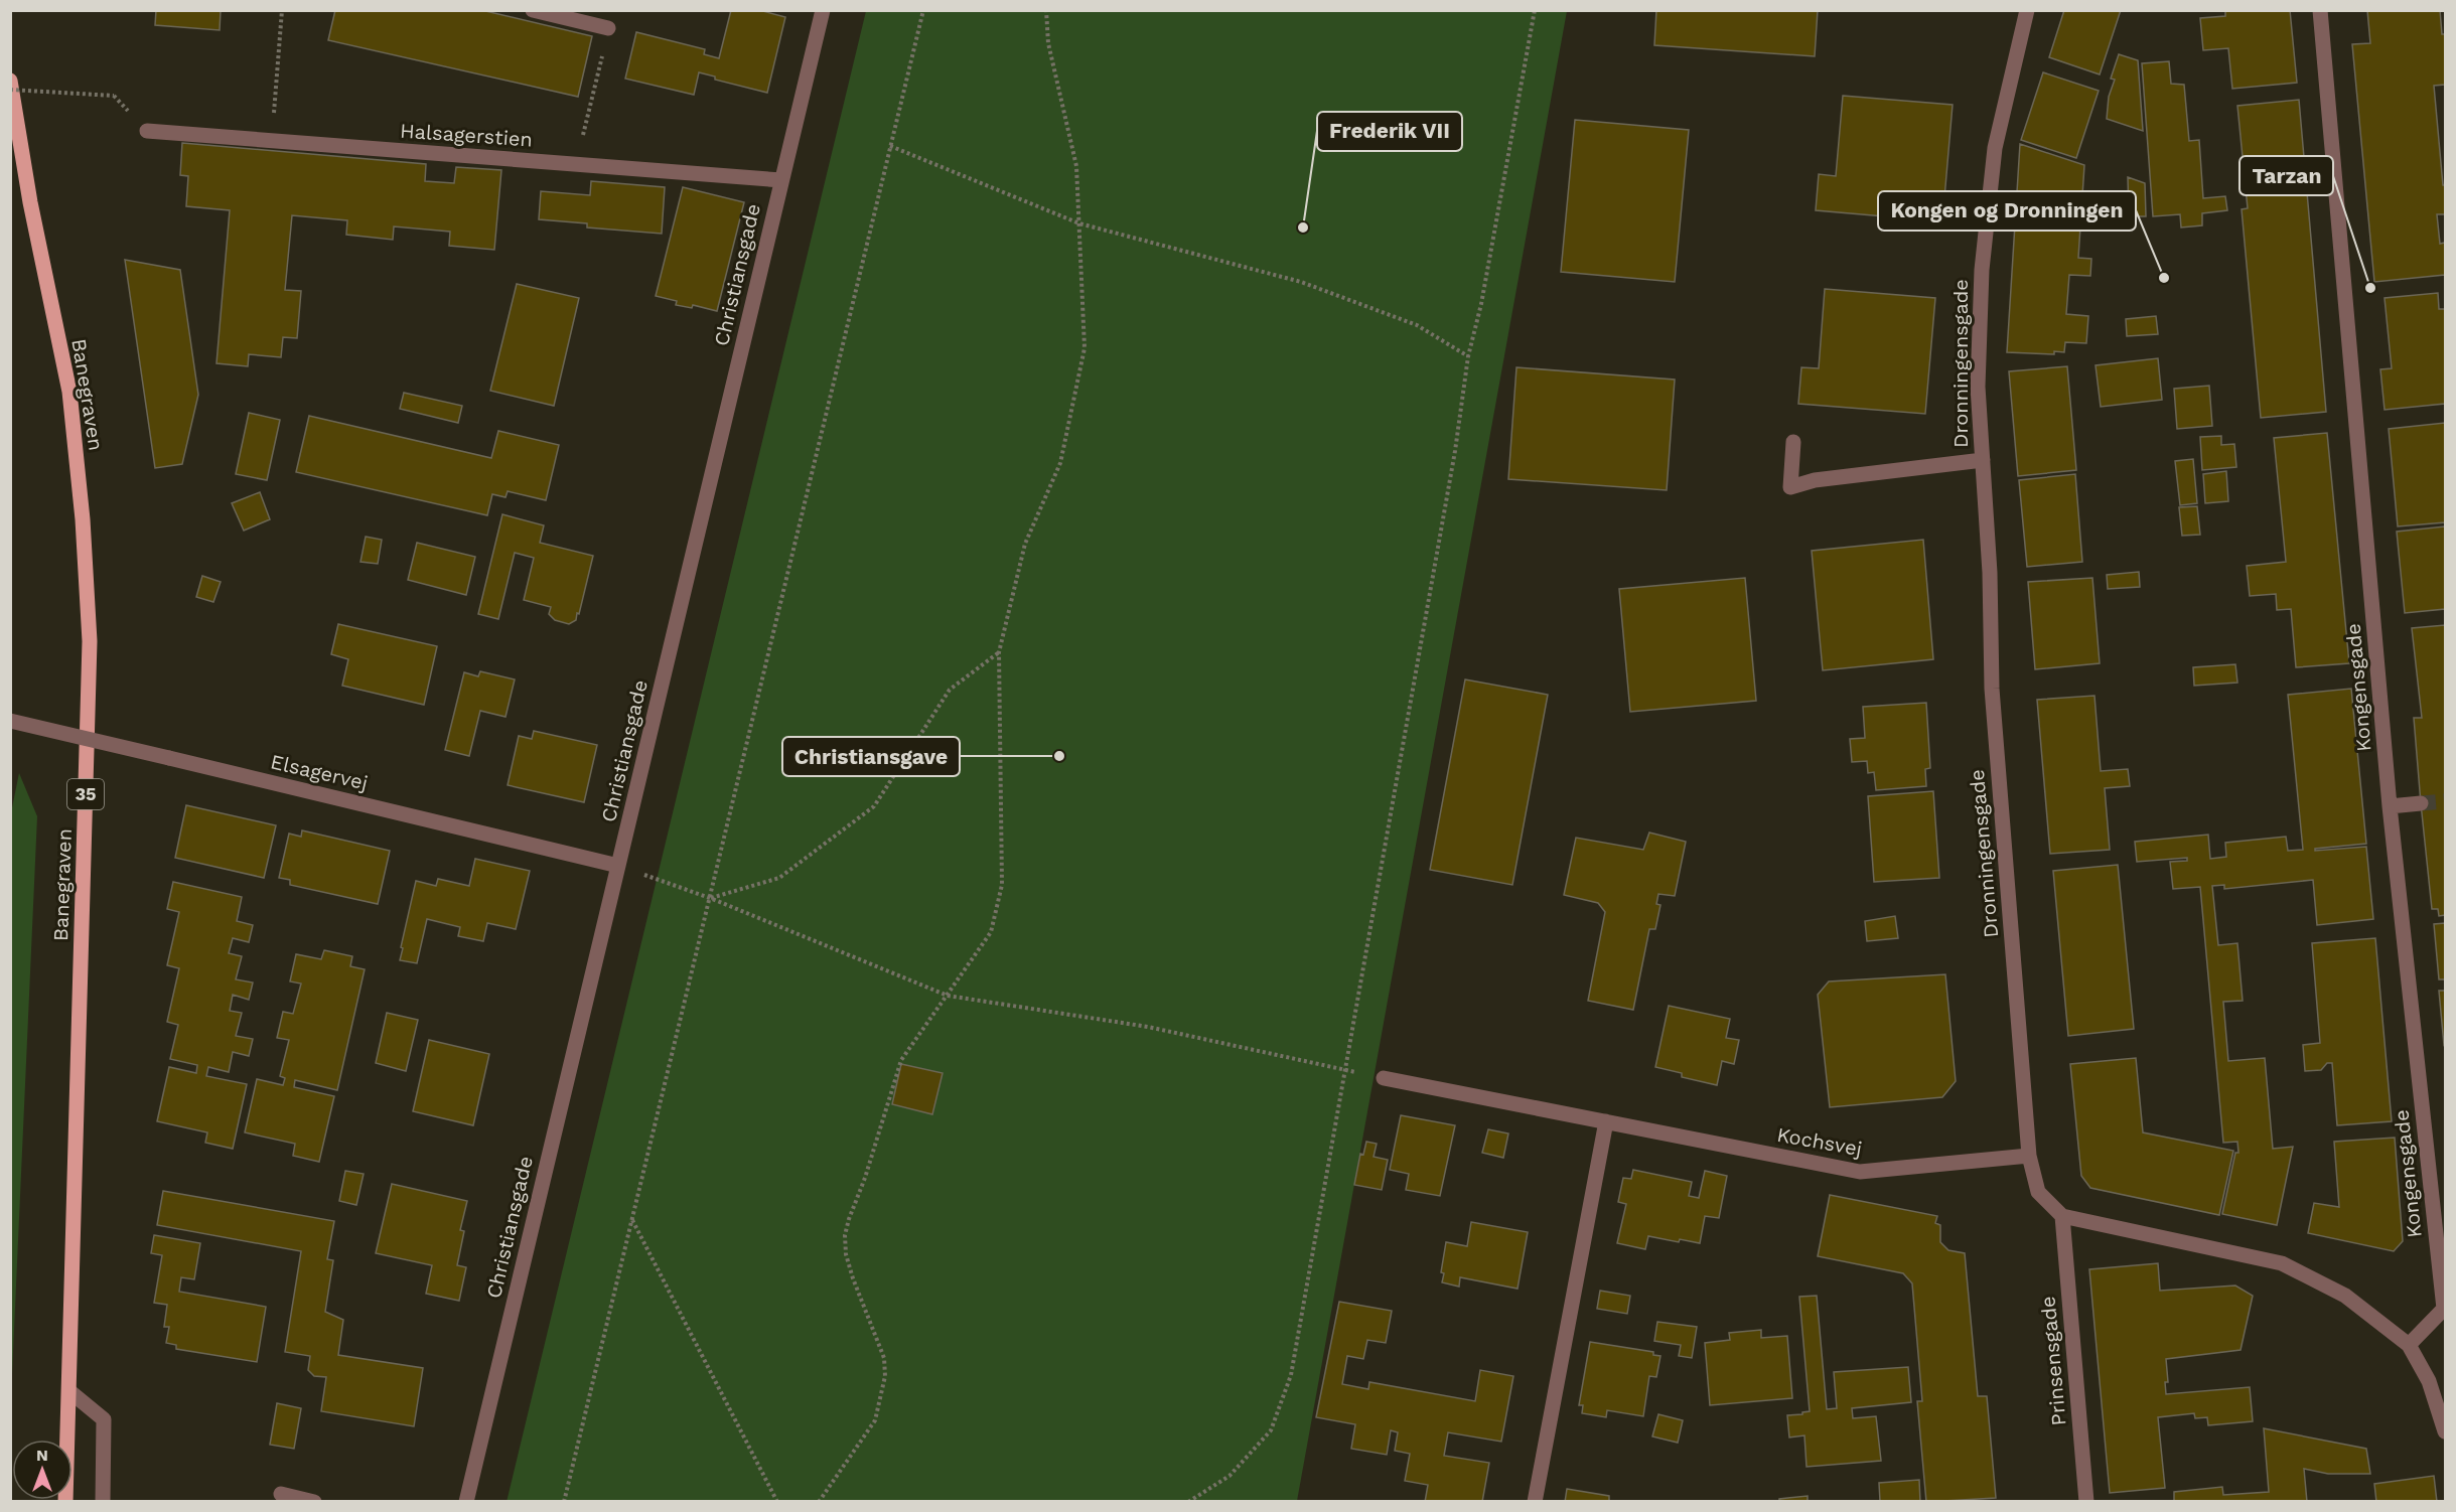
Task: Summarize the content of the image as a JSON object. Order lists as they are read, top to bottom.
{
  "streets": {
    "main road": ["Banegraven", "35"],
    "street": [
      "Halsagerstien",
      "Christiansgade",
      "Dronningensgade",
      "Kongensgade",
      "Elsagervej",
      "Kochsvej",
      "Prinsensgade"
    ]
  },
  "crossings": [
    ["Halsagerstien", "Christiansgade"],
    ["Christiansgade", "Elsagervej"],
    ["Dronningensgade", "Kochsvej"],
    ["Dronningensgade", "Prinsensgade"]
  ],
  "places": [
    "Frederik VII",
    "Kongen og Dronningen",
    "Tarzan",
    "Christiansgave"
  ],
  "north": "top"
}
